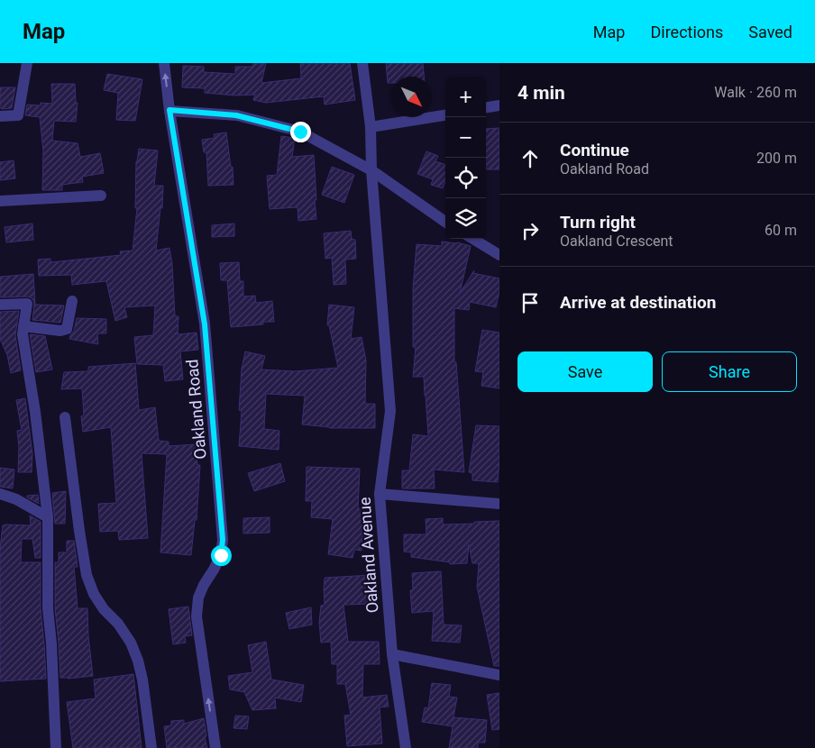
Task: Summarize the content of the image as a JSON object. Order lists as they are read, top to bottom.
{
  "streets": {
    "street": ["Oakland Road", "Oakland Avenue"]
  },
  "one_way": ["Oakland Road"],
  "north": "bottom right",
  "page": {
    "header": "Map",
    "nav": ["Map", "Directions", "Saved"],
    "heading": ["4 min", "Walk · 260 m"],
    "map_buttons": ["+", "−"],
    "list": [
      ["Continue", "Oakland Road", "200 m"],
      ["Turn right", "Oakland Crescent", "60 m"],
      "Arrive at destination"
    ],
    "buttons": ["Save", "Share"]
  }
}
